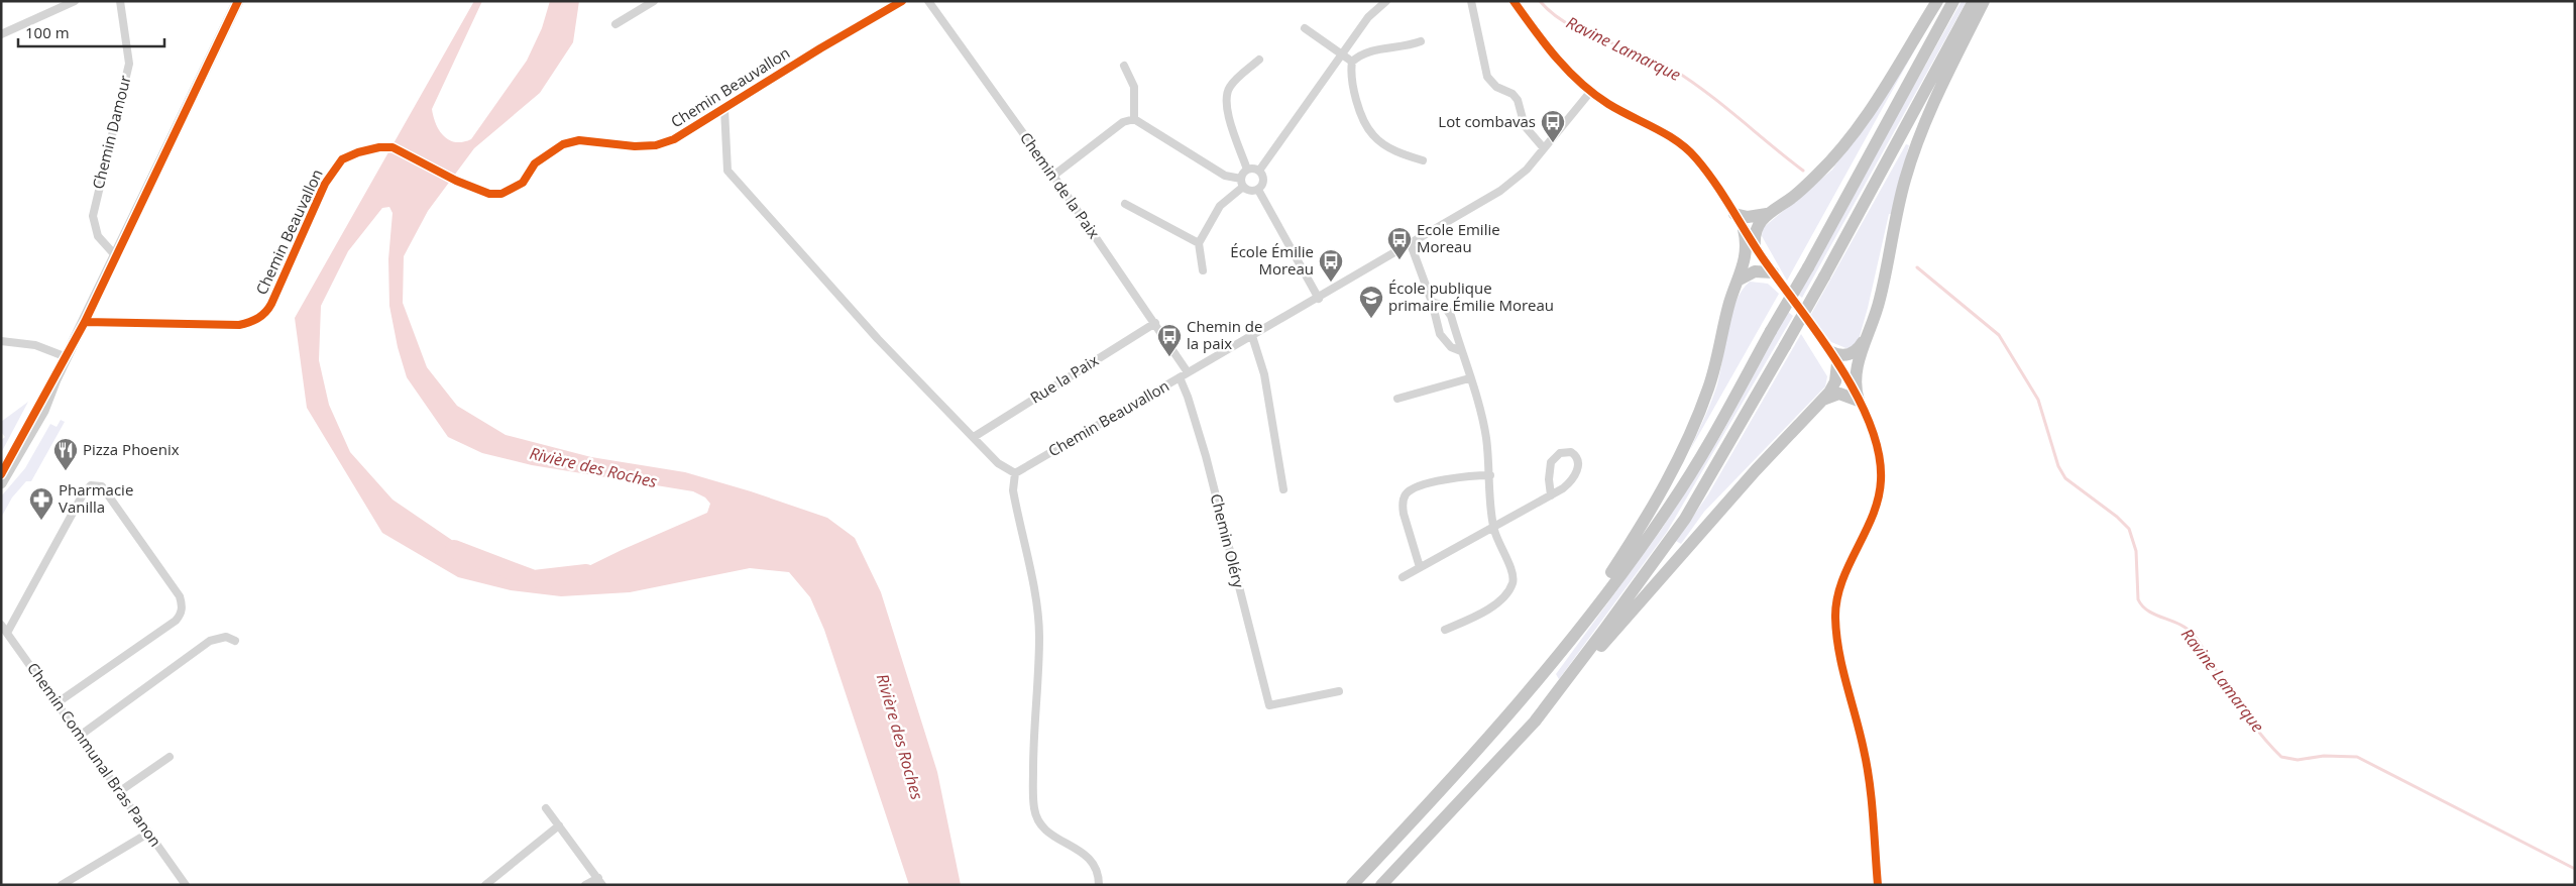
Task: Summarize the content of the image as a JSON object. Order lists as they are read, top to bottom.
{
  "streets": {
    "street": [
      "Chemin Beauvallon",
      "Chemin Damour",
      "Chemin de la Paix",
      "Rue la Paix",
      "Chemin Oléry",
      "Chemin Communal Bras Panon"
    ]
  },
  "crossings": [
    ["Chemin Beauvallon", "Chemin de la Paix"],
    ["Chemin Beauvallon", "Rue la Paix"],
    ["Chemin Beauvallon", "Chemin Oléry"],
    ["Chemin de la Paix", "Rue la Paix"]
  ],
  "water": ["Ravine Lamarque", "Rivière des Roches"],
  "places": {
    "bus stop": [
      "Lot combavas",
      "Ecole Emilie Moreau",
      "École Émilie Moreau",
      "Chemin de la paix"
    ],
    "school or university": ["École publique primaire Émilie Moreau"],
    "restaurant": ["Pizza Phoenix"],
    "pharmacy": ["Pharmacie Vanilla"]
  },
  "scale_bar": "100 m"
}
